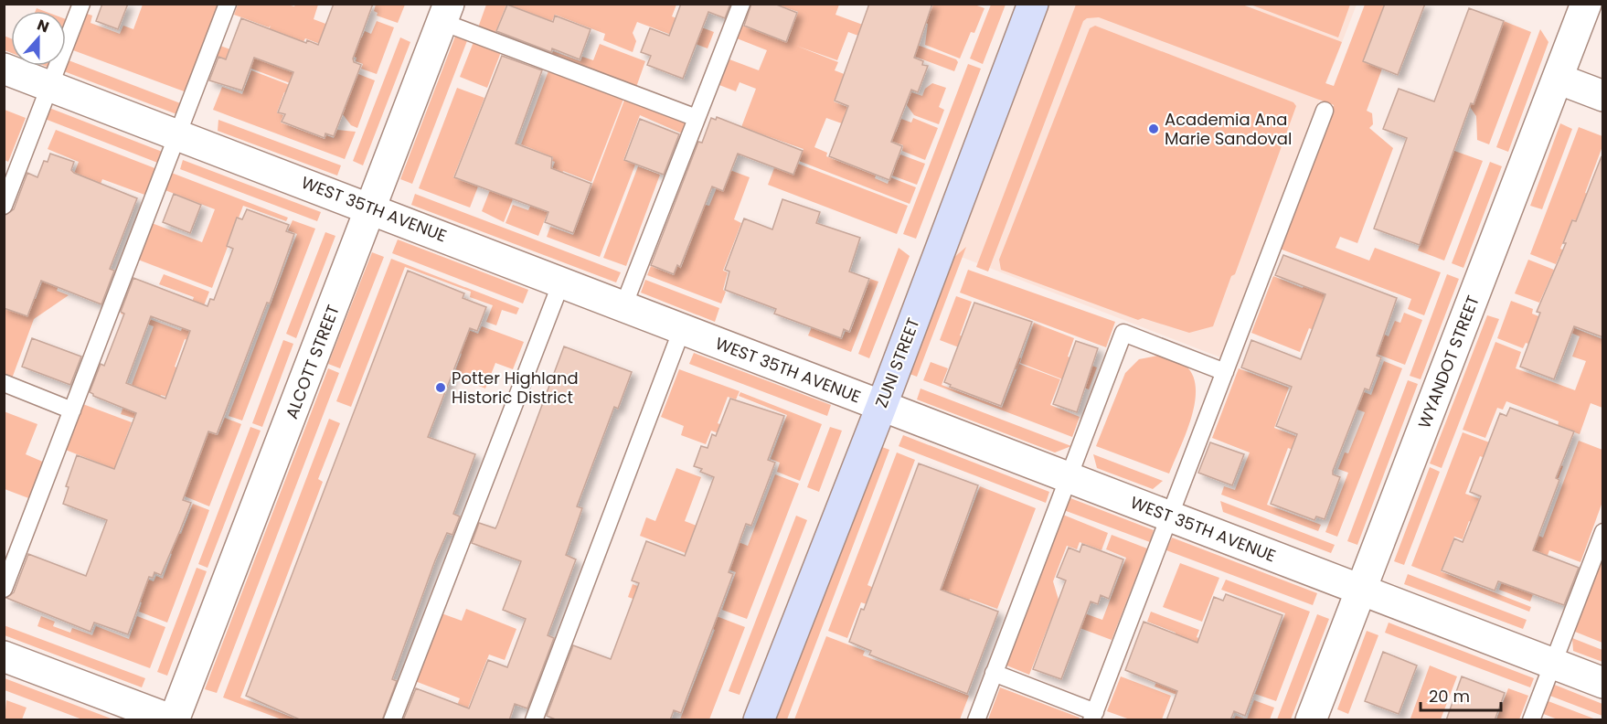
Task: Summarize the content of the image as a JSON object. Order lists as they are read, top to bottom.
{
  "streets": {
    "street": [
      "WEST 35TH AVENUE",
      "ALCOTT STREET",
      "WYANDOT STREET",
      "ZUNI STREET"
    ]
  },
  "crossings": [
    ["WEST 35TH AVENUE", "ALCOTT STREET"],
    ["WEST 35TH AVENUE", "WYANDOT STREET"],
    ["WEST 35TH AVENUE", "ZUNI STREET"]
  ],
  "places": ["Academia Ana Marie Sandoval", "Potter Highland Historic District"],
  "scale_bar": "20 m",
  "north": "top"
}
